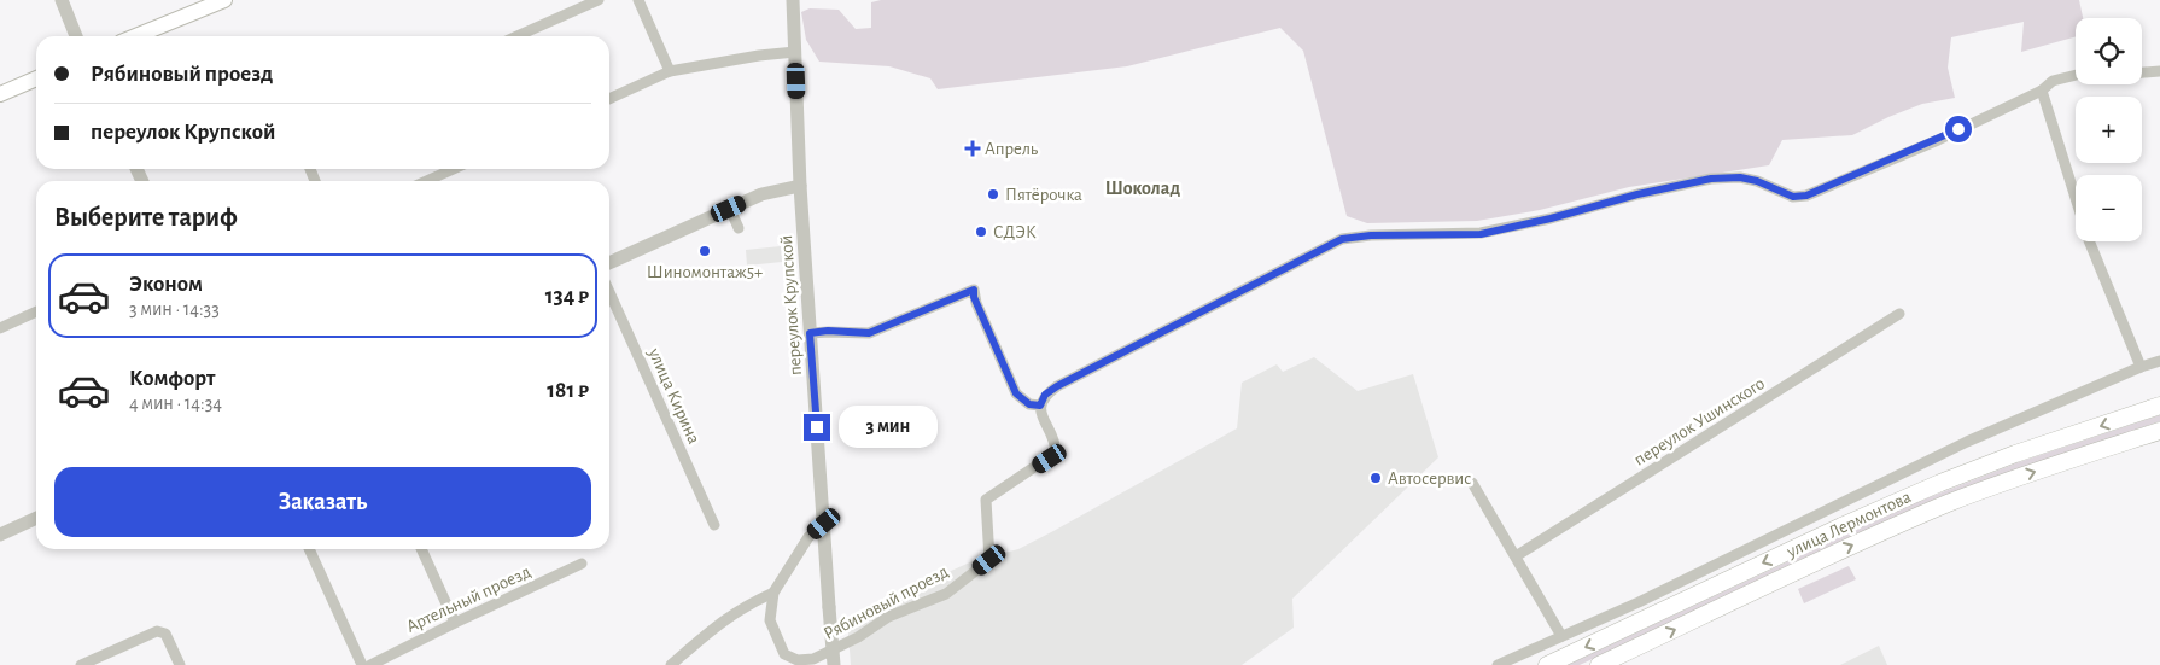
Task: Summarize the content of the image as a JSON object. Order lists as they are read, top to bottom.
{
  "streets": {
    "main road": ["улица Лермонтова"],
    "street": [
      "переулок Крупской",
      "улица Кирина",
      "переулок Ушинского",
      "Артельный проезд",
      "Рябиновый проезд"
    ]
  },
  "crossings": [
    ["переулок Крупской", "Рябиновый проезд"]
  ],
  "districts": ["Шоколад"],
  "places": {
    "health": ["Апрель"],
    "other": [
      "Пятёрочка",
      "СДЭК",
      "Шиномонтаж5+",
      "Автосервис"
    ]
  },
  "page": {
    "map_buttons": ["+", "−"],
    "banner": ["Рябиновый проезд", "переулок Крупской"],
    "heading": "Выберите тариф",
    "list": [
      {
        "name": "Эконом",
        "note": "3 мин · 14:33",
        "value": "134 ₽"
      },
      {
        "name": "Комфорт",
        "note": "4 мин · 14:34",
        "value": "181 ₽"
      }
    ],
    "bubble": "3 мин",
    "buttons": "Заказать"
  }
}
